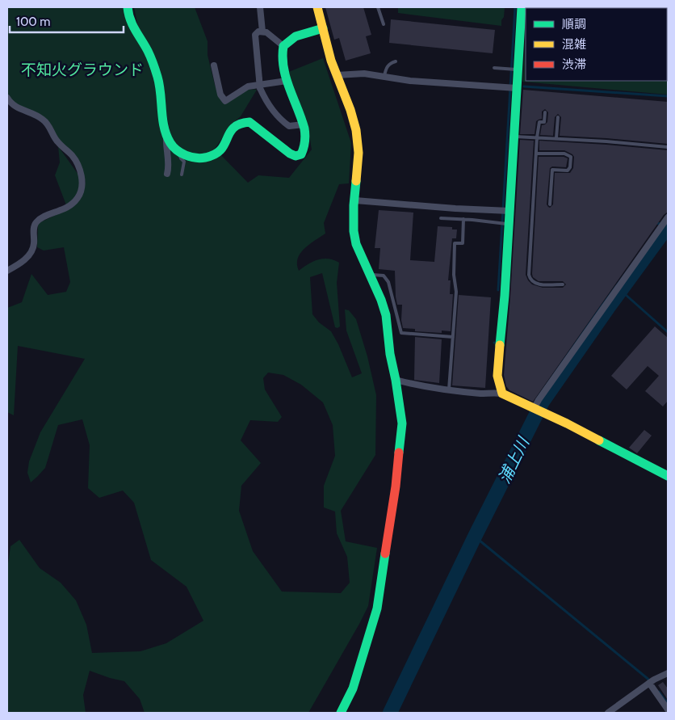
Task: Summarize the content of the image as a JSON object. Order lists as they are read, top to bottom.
{
  "water": ["浦上川"],
  "parks": ["不知火グラウンド"],
  "legend": ["順調", "混雑", "渋滞"],
  "scale_bar": "100 m"
}
